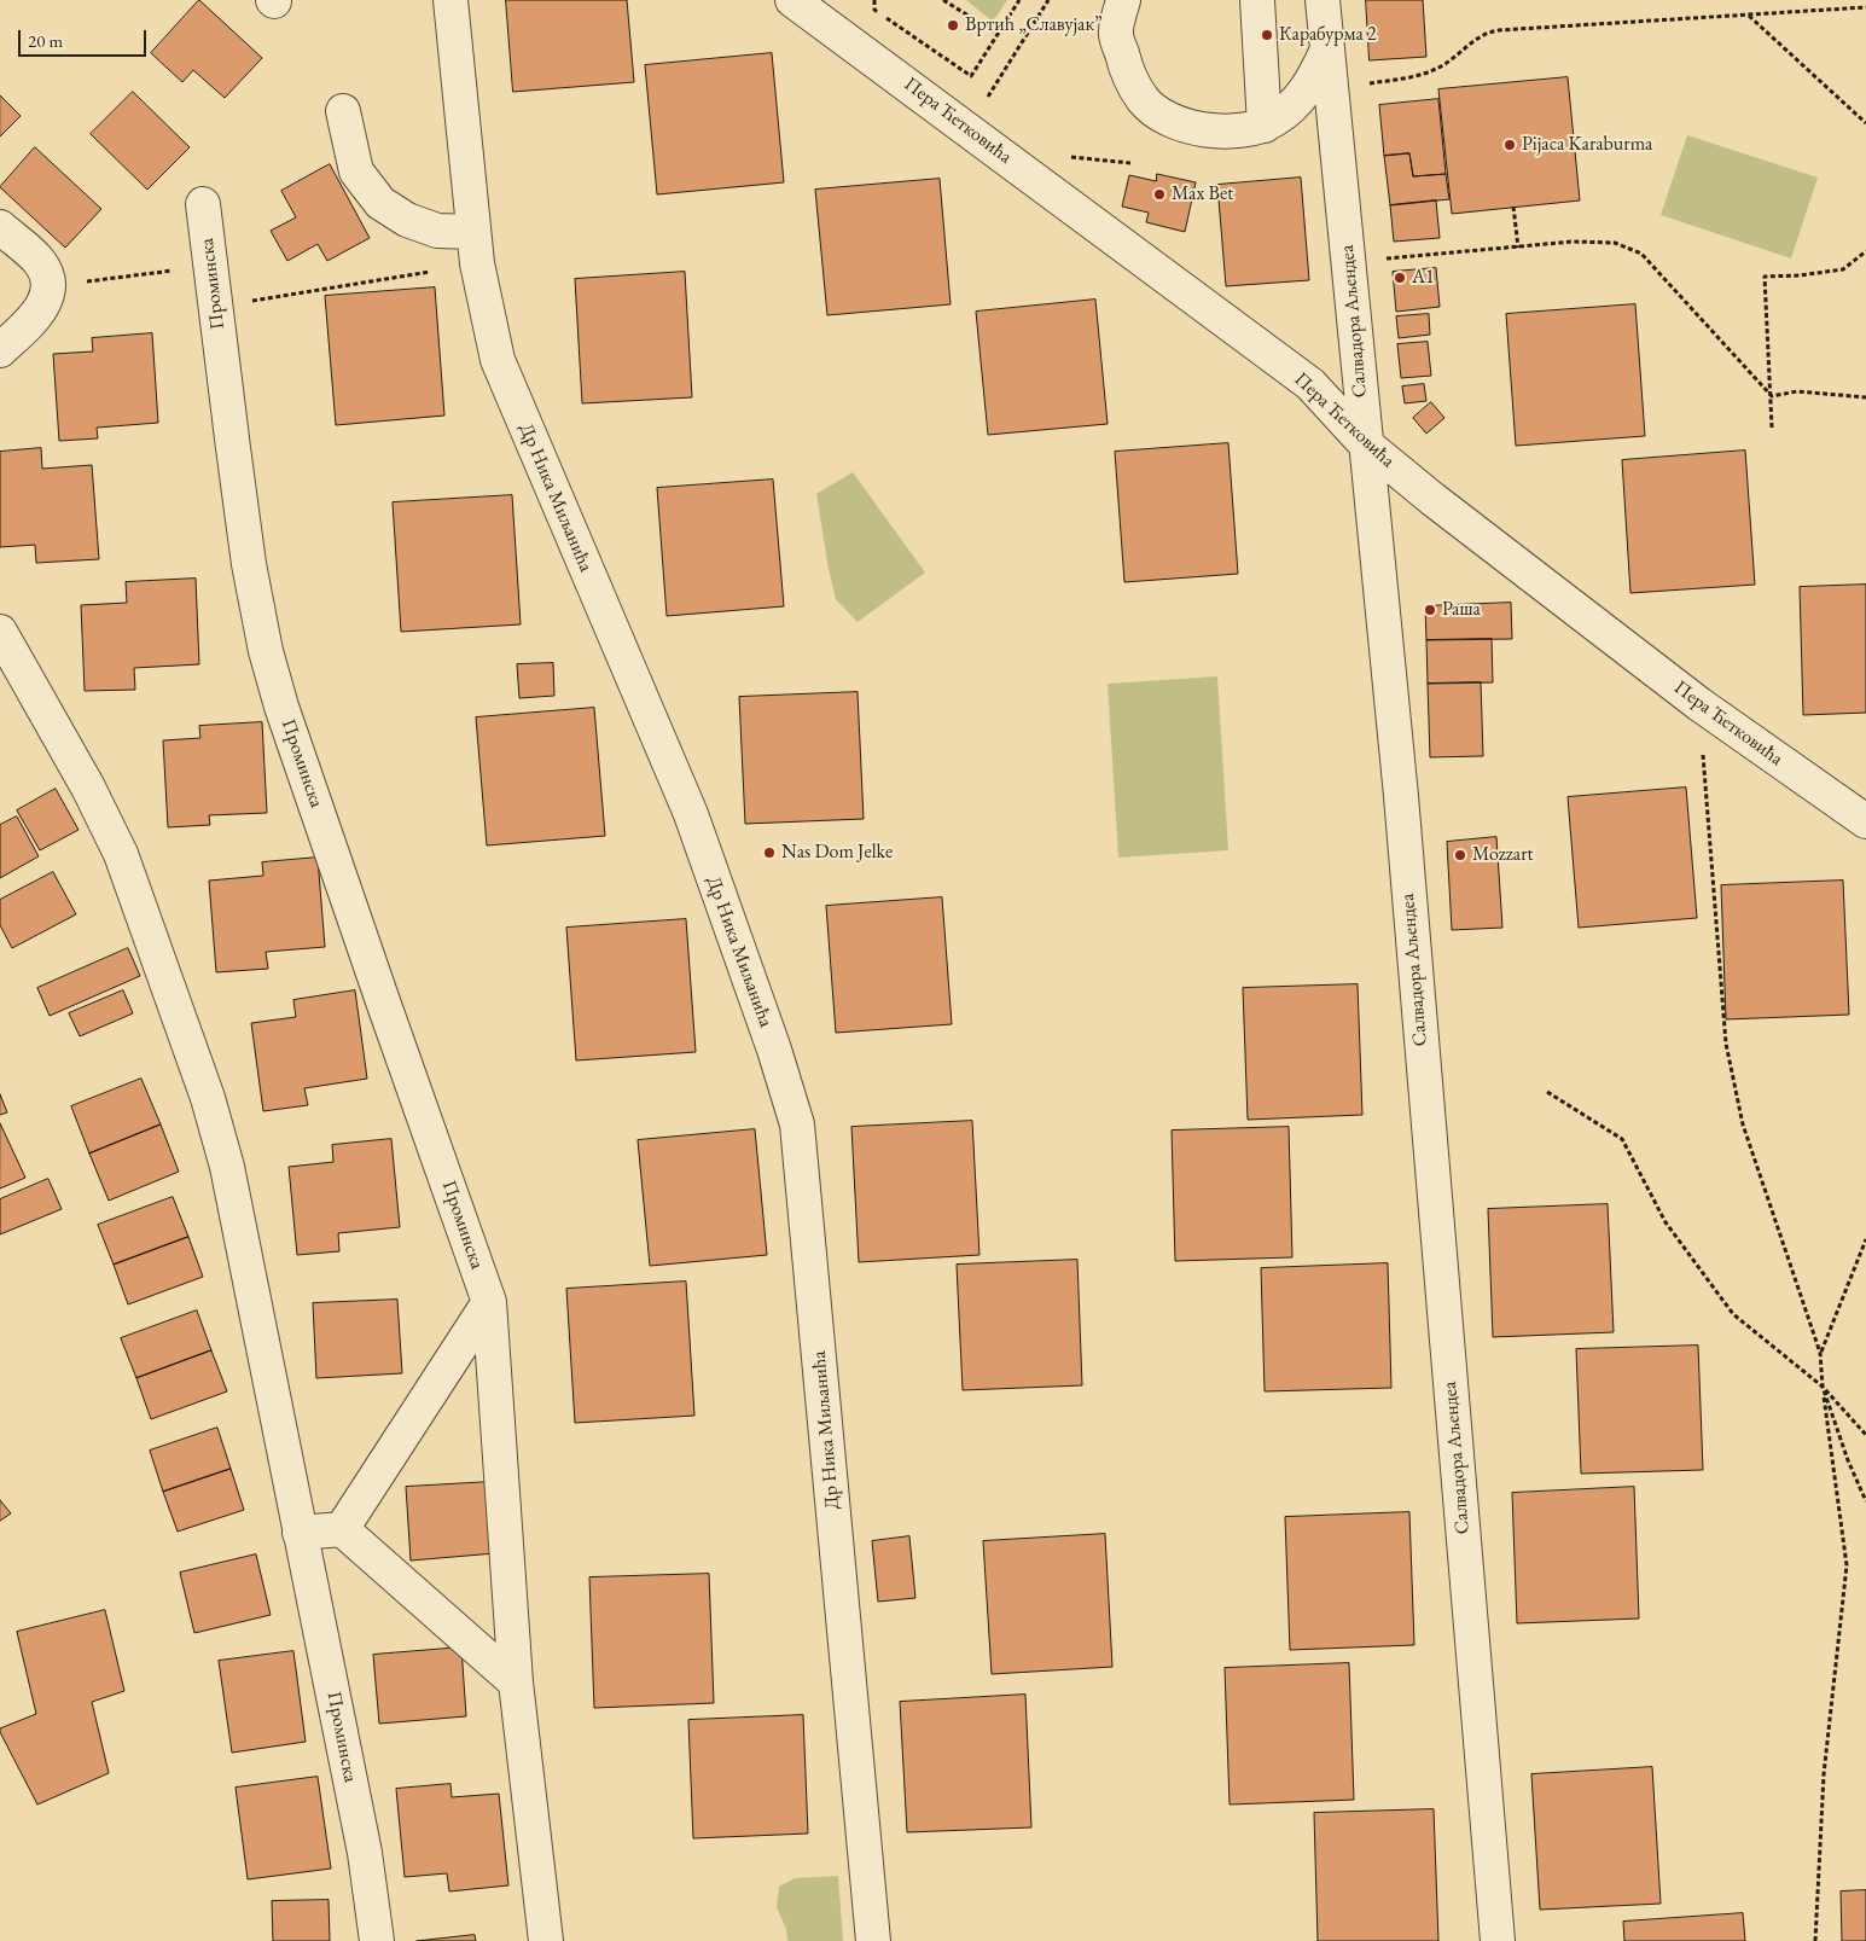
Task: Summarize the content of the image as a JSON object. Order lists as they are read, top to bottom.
{
  "streets": {
    "street": [
      "Пера Ћетковића",
      "Проминска",
      "Салвадора Аљендеа",
      "Др Ника Миљанића"
    ]
  },
  "crossings": [
    ["Пера Ћетковића", "Салвадора Аљендеа"]
  ],
  "places": [
    "Вртић „Славујак”",
    "Карабурма 2",
    "Pijaca Karaburma",
    "Max Bet",
    "A1",
    "Раша",
    "Nas Dom Jelke",
    "Mozzart"
  ],
  "scale_bar": "20 m"
}
